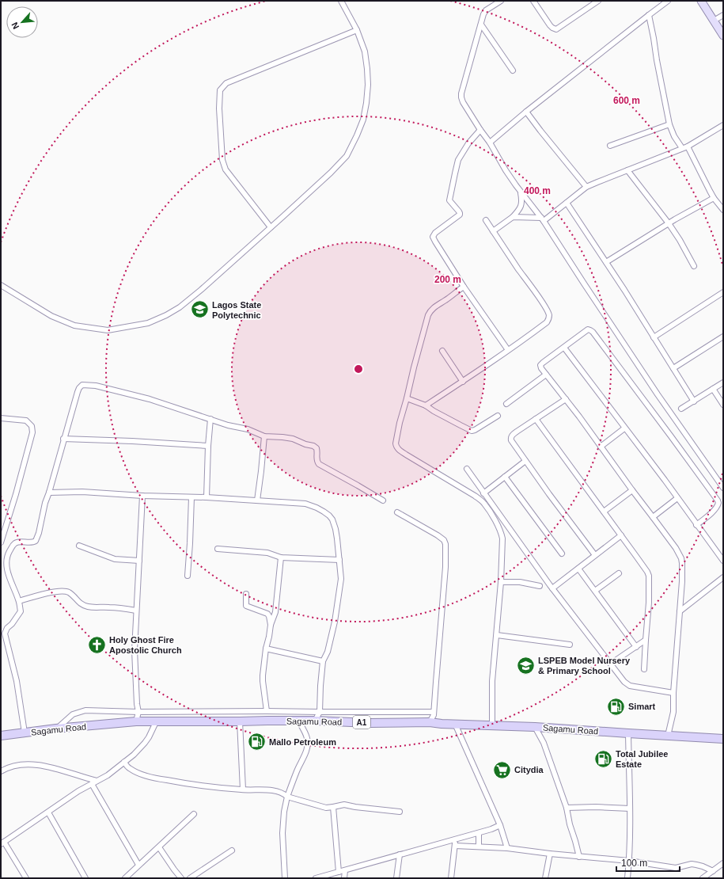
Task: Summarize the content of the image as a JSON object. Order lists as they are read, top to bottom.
{
  "streets": {
    "highway": ["Sagamu Road", "A1"]
  },
  "places": {
    "school or university": ["Lagos State Polytechnic", "LSPEB Model Nursery & Primary School"],
    "church": ["Holy Ghost Fire Apostolic Church"],
    "fuel station": ["Simart", "Mallo Petroleum", "Total Jubilee Estate"],
    "supermarket": ["Citydia"]
  },
  "scale_bar": "100 m",
  "north": "bottom left",
  "rings": ["600 m", "400 m", "200 m"]
}
